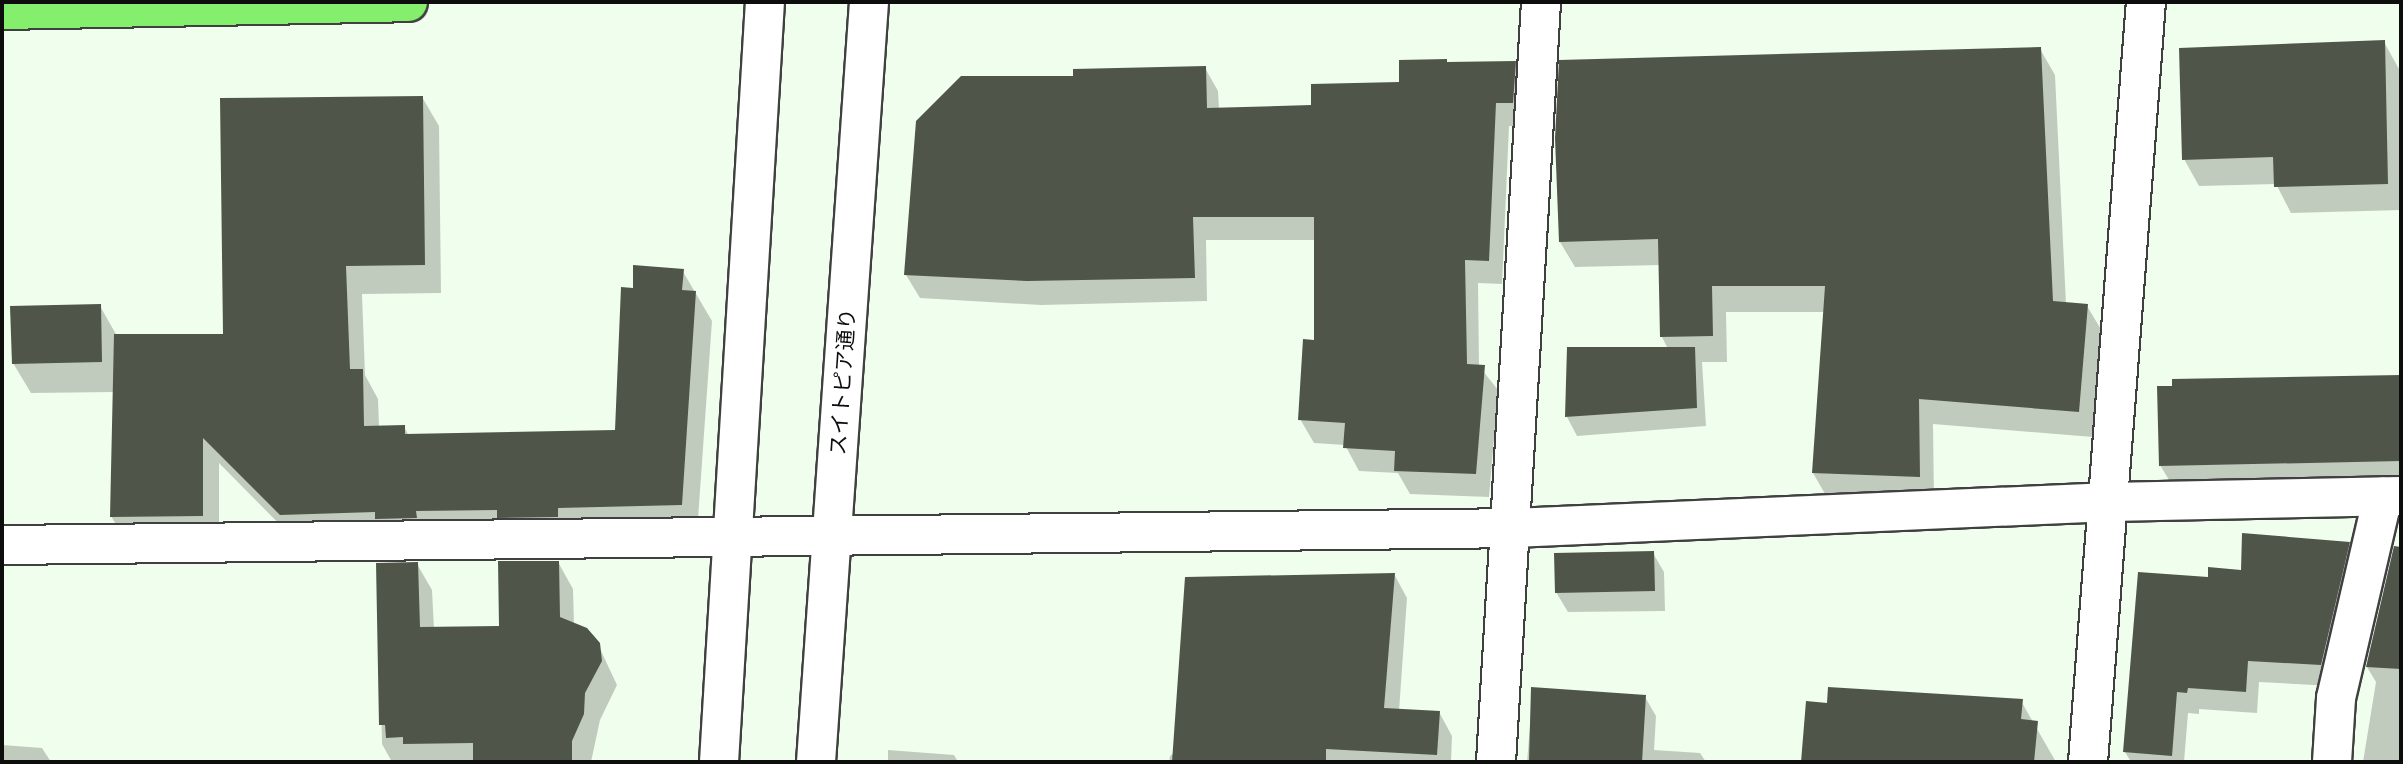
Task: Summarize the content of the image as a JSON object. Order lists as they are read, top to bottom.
{
  "streets": {
    "street": ["スイトピア通り"]
  }
}
